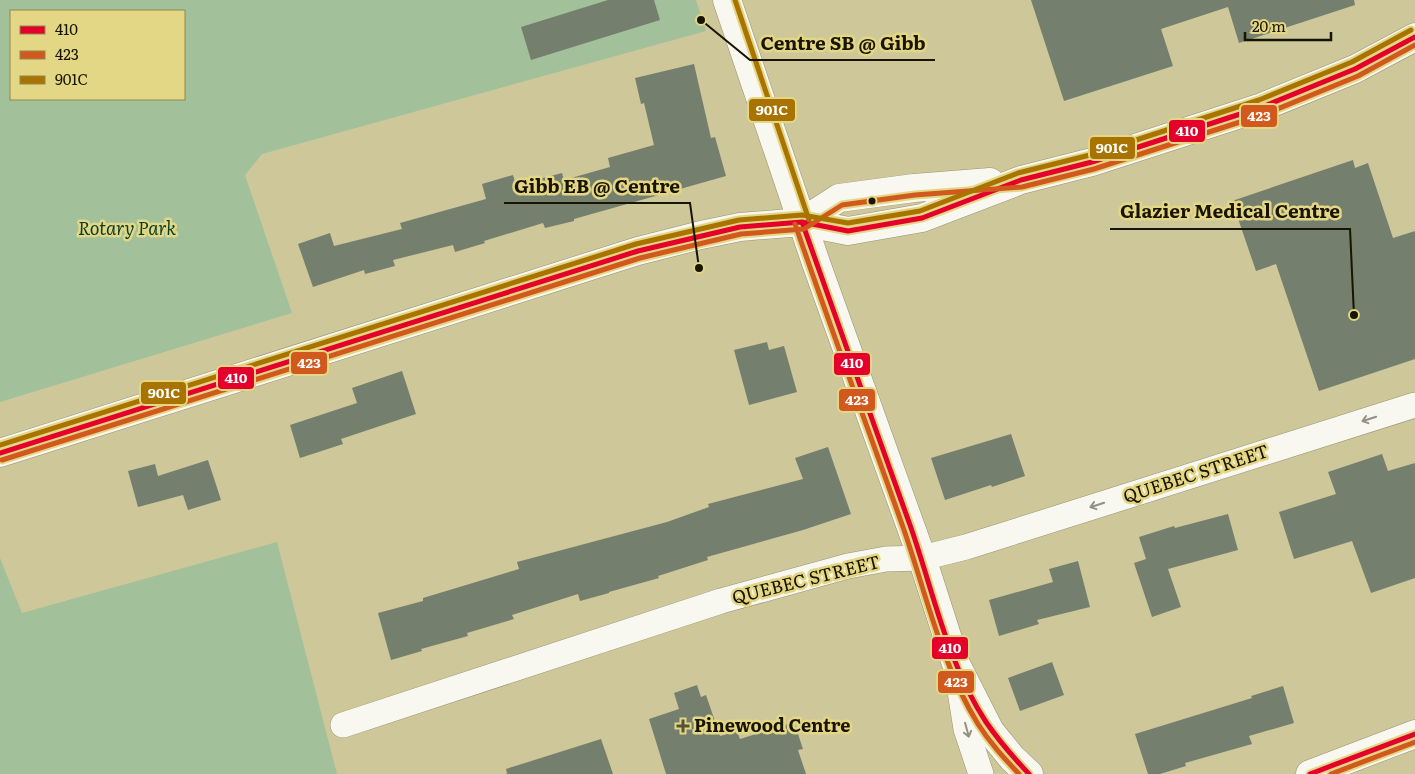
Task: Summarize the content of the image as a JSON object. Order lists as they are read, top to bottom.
{
  "streets": {
    "street": ["QUEBEC STREET"]
  },
  "one_way": ["QUEBEC STREET"],
  "parks": ["Rotary Park"],
  "places": {
    "other": ["Centre SB @ Gibb", "Gibb EB @ Centre", "Glazier Medical Centre"],
    "health": ["Pinewood Centre"]
  },
  "lines": ["transit line 901C", "transit line 410", "transit line 423"],
  "legend": ["410", "423", "901C"],
  "scale_bar": "20 m"
}
